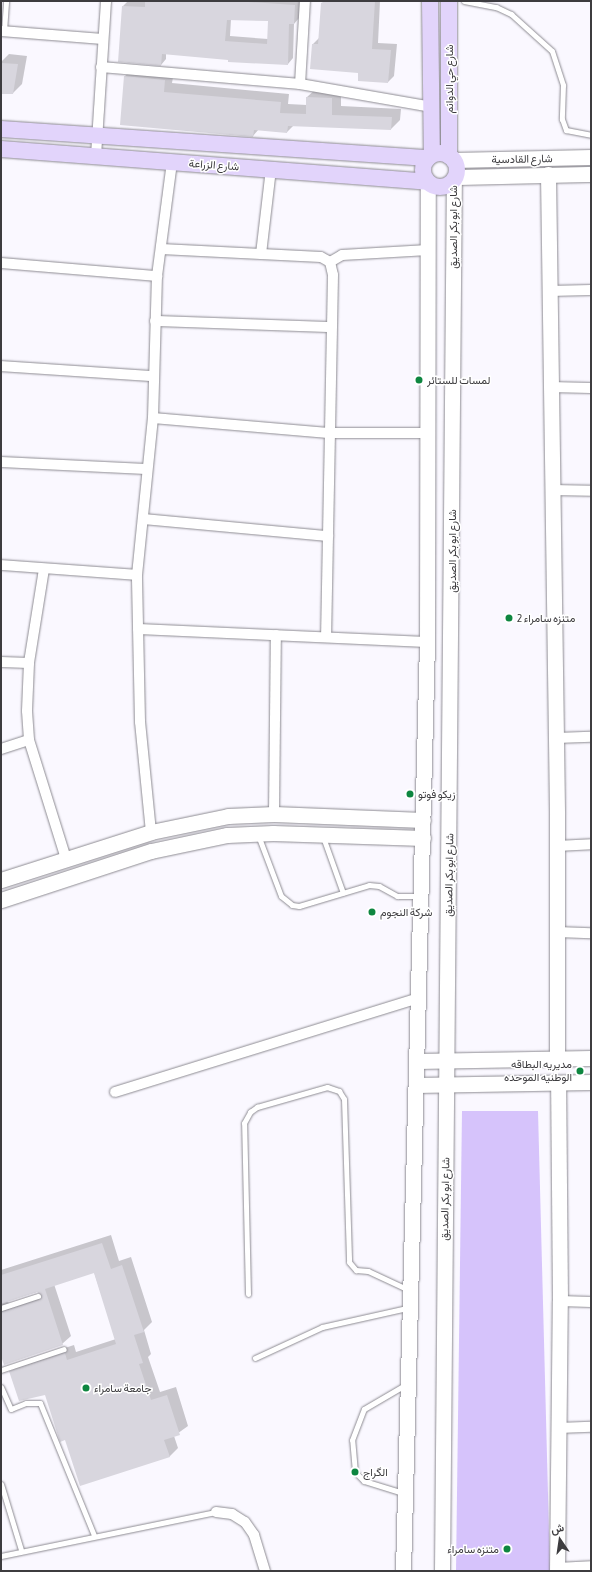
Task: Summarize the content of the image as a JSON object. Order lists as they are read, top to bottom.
{
  "streets": {
    "main road": [
      "شارع حي الدوانم",
      "شارع القادسية",
      "شارع الزراعة",
      "شارع ابو بكر الصديق"
    ]
  },
  "crossings": [
    ["شارع حي الدوانم", "شارع القادسية"],
    ["شارع حي الدوانم", "شارع الزراعة"],
    ["شارع حي الدوانم", "شارع ابو بكر الصديق"],
    ["شارع القادسية", "شارع الزراعة"],
    ["شارع القادسية", "شارع ابو بكر الصديق"],
    ["شارع الزراعة", "شارع ابو بكر الصديق"]
  ],
  "places": [
    "لمسات للستائر",
    "متنزه سامراء 2",
    "زيكو فوتو",
    "شركة النجوم",
    "مديريه البطاقه الوطنيه الموحده",
    "جامعة سامراء",
    "الگراج",
    "متنزه سامراء"
  ],
  "north": "top"
}
